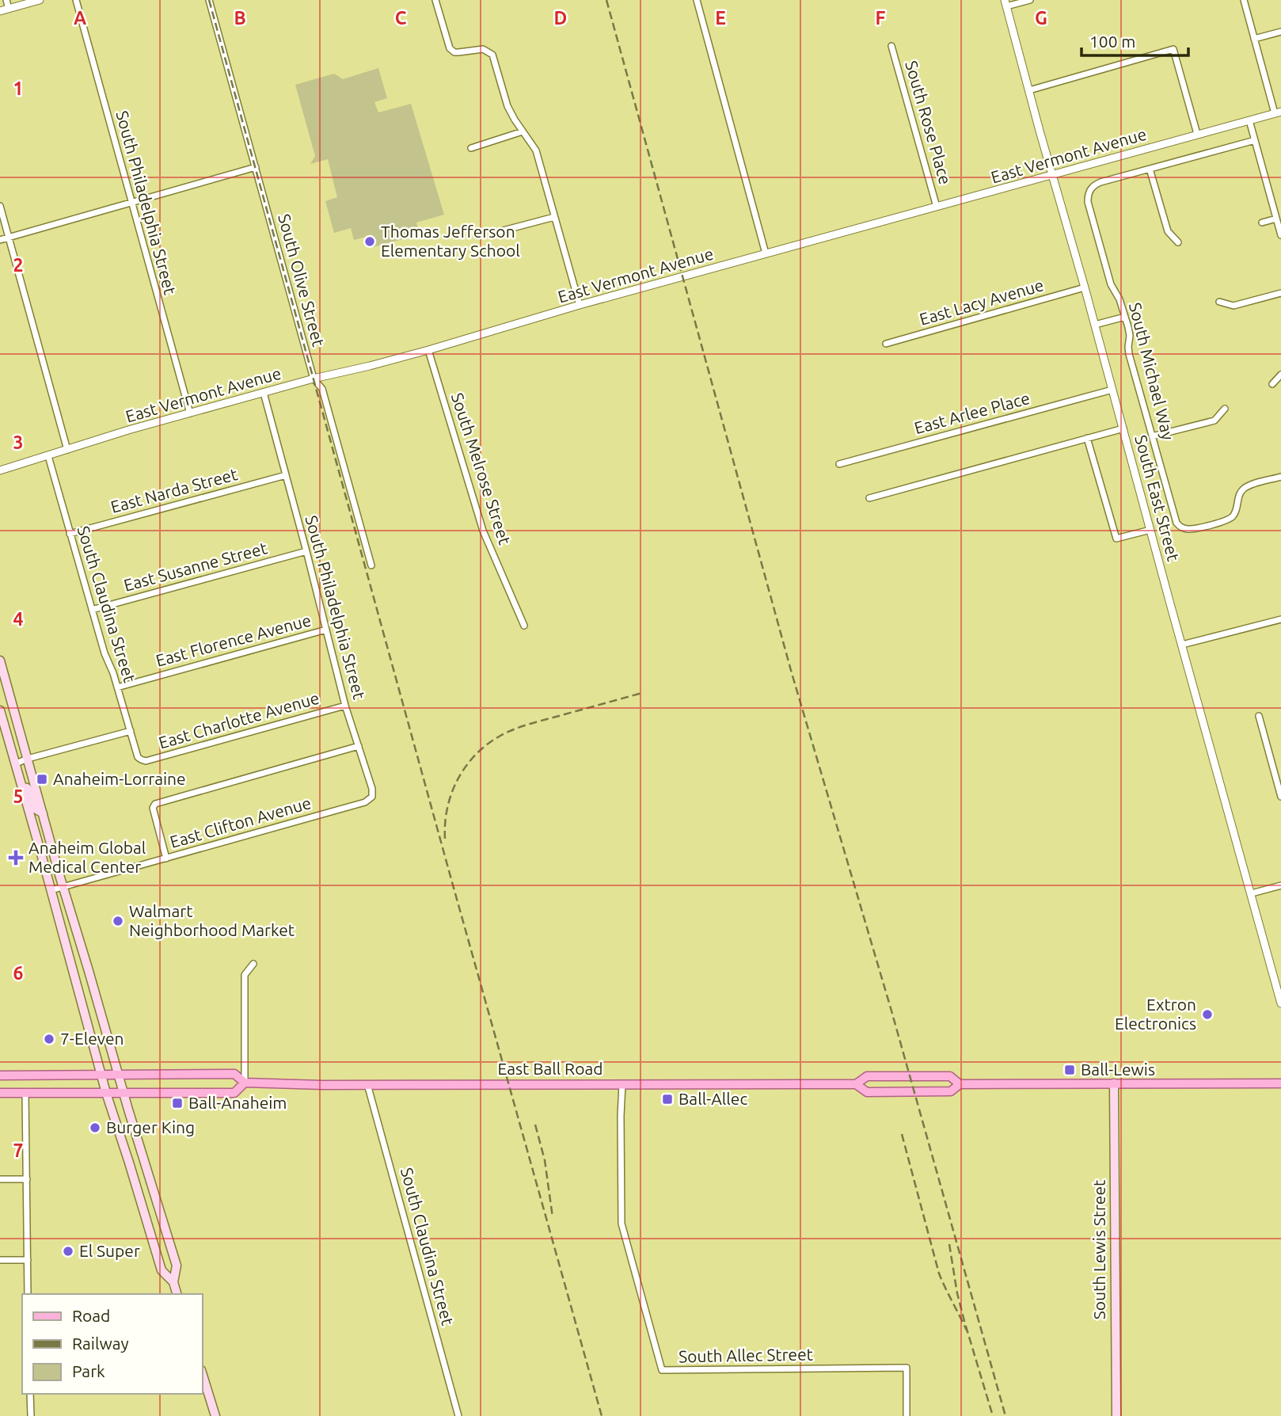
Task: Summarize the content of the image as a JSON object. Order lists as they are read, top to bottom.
{
  "streets": {
    "main road": ["East Ball Road", "South Lewis Street"],
    "street": [
      "South Rose Place",
      "East Vermont Avenue",
      "South Philadelphia Street",
      "South Olive Street",
      "East Lacy Avenue",
      "South Michael Way",
      "East Arlee Place",
      "South Melrose Street",
      "East Narda Street",
      "South East Street",
      "East Susanne Street",
      "South Claudina Street",
      "East Florence Avenue",
      "East Charlotte Avenue",
      "East Clifton Avenue",
      "South Allec Street"
    ]
  },
  "crossings": [
    ["South Rose Place", "East Vermont Avenue"],
    ["East Vermont Avenue", "South Philadelphia Street"],
    ["East Vermont Avenue", "South Olive Street"],
    ["East Vermont Avenue", "South Melrose Street"],
    ["East Vermont Avenue", "South East Street"],
    ["East Vermont Avenue", "South Claudina Street"],
    ["South Philadelphia Street", "East Narda Street"],
    ["South Philadelphia Street", "East Susanne Street"],
    ["South Philadelphia Street", "East Florence Avenue"],
    ["South Philadelphia Street", "East Charlotte Avenue"],
    ["South Philadelphia Street", "East Clifton Avenue"],
    ["East Lacy Avenue", "South East Street"],
    ["East Arlee Place", "South East Street"],
    ["East Narda Street", "South Claudina Street"],
    ["East Susanne Street", "South Claudina Street"],
    ["South Claudina Street", "East Florence Avenue"],
    ["South Claudina Street", "East Charlotte Avenue"],
    ["South Claudina Street", "East Ball Road"],
    ["East Ball Road", "South Lewis Street"],
    ["East Ball Road", "South Allec Street"]
  ],
  "places": {
    "other": [
      "Thomas Jefferson Elementary School",
      "Walmart Neighborhood Market",
      "Extron Electronics",
      "7-Eleven",
      "Burger King",
      "El Super"
    ],
    "transit": [
      "Anaheim-Lorraine",
      "Ball-Lewis",
      "Ball-Allec",
      "Ball-Anaheim"
    ],
    "health": ["Anaheim Global Medical Center"]
  },
  "legend": ["Road", "Railway", "Park"],
  "scale_bar": "100 m",
  "grid": {
    "columns": [
      "A",
      "B",
      "C",
      "D",
      "E",
      "F",
      "G"
    ],
    "rows": [
      "1",
      "2",
      "3",
      "4",
      "5",
      "6",
      "7"
    ]
  }
}
